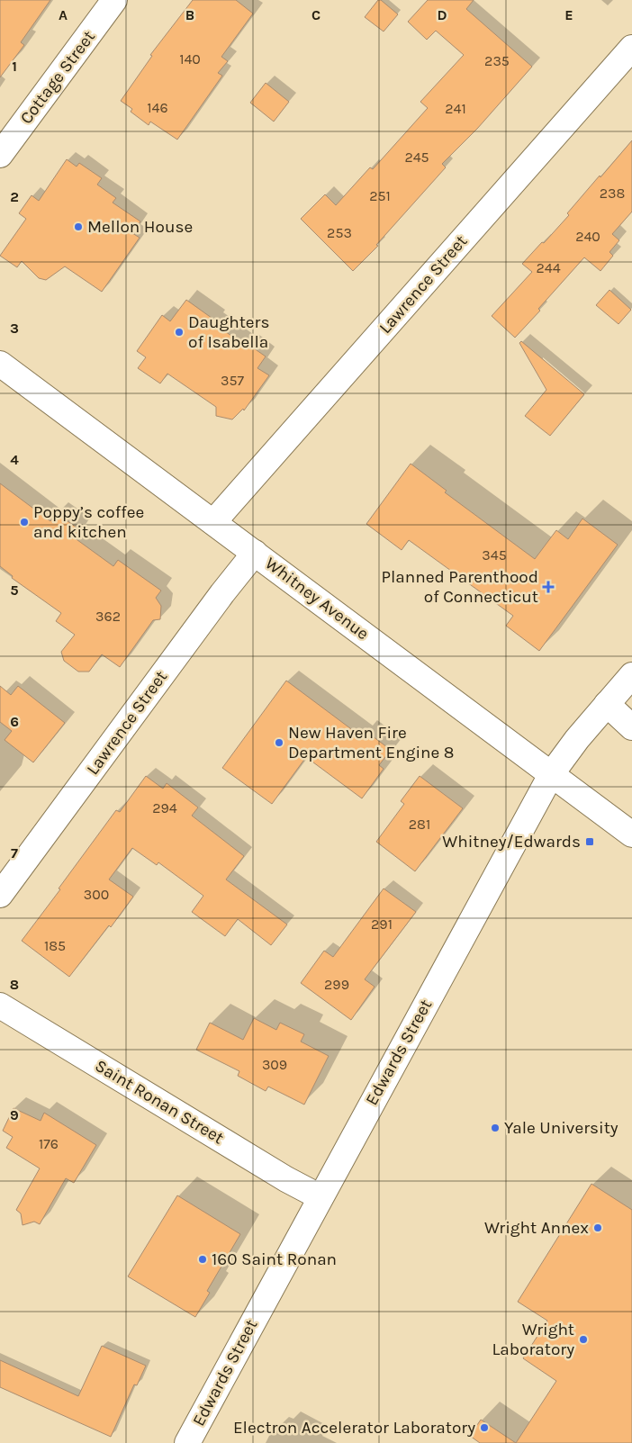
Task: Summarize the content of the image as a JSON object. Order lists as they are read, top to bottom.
{
  "streets": {
    "street": [
      "Cottage Street",
      "Lawrence Street",
      "Whitney Avenue",
      "Edwards Street",
      "Saint Ronan Street"
    ]
  },
  "crossings": [
    ["Lawrence Street", "Whitney Avenue"],
    ["Whitney Avenue", "Edwards Street"],
    ["Edwards Street", "Saint Ronan Street"]
  ],
  "places": {
    "other": [
      "Mellon House",
      "Daughters of Isabella",
      "Poppy’s coffee and kitchen",
      "New Haven Fire Department Engine 8",
      "Yale University",
      "Wright Annex",
      "160 Saint Ronan",
      "Wright Laboratory",
      "Electron Accelerator Laboratory"
    ],
    "health": ["Planned Parenthood of Connecticut"],
    "transit": ["Whitney/Edwards"]
  },
  "house_numbers": [
    "140",
    "235",
    "146",
    "241",
    "245",
    "238",
    "251",
    "253",
    "240",
    "244",
    "357",
    "345",
    "362",
    "294",
    "281",
    "300",
    "291",
    "185",
    "299",
    "309",
    "176"
  ],
  "grid": {
    "columns": [
      "A",
      "B",
      "C",
      "D",
      "E"
    ],
    "rows": [
      "1",
      "2",
      "3",
      "4",
      "5",
      "6",
      "7",
      "8",
      "9"
    ]
  }
}
